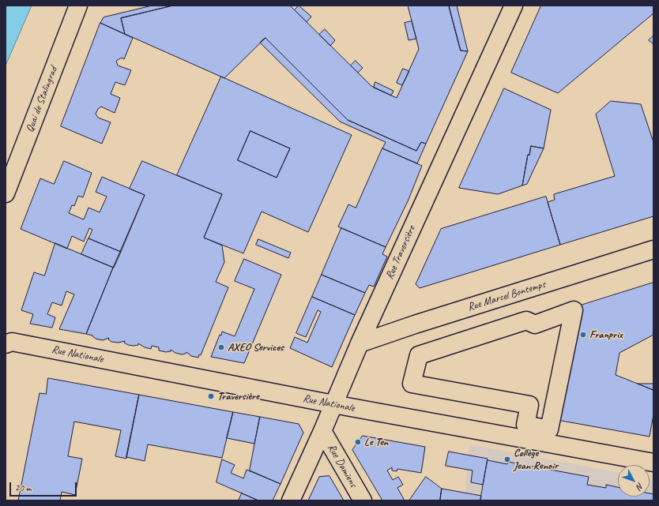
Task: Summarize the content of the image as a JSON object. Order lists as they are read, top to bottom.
{
  "streets": {
    "street": [
      "Quai de Stalingrad",
      "Rue Traversière",
      "Rue Marcel Bontemps",
      "Rue Nationale",
      "Rue Damiens"
    ]
  },
  "crossings": [
    ["Rue Traversière", "Rue Marcel Bontemps"],
    ["Rue Traversière", "Rue Nationale"],
    ["Rue Traversière", "Rue Damiens"]
  ],
  "places": [
    "Franprix",
    "AXEO Services",
    "Traversière",
    "Le Ten",
    "Collège Jean Renoir"
  ],
  "scale_bar": "20 m",
  "north": "bottom right"
}
